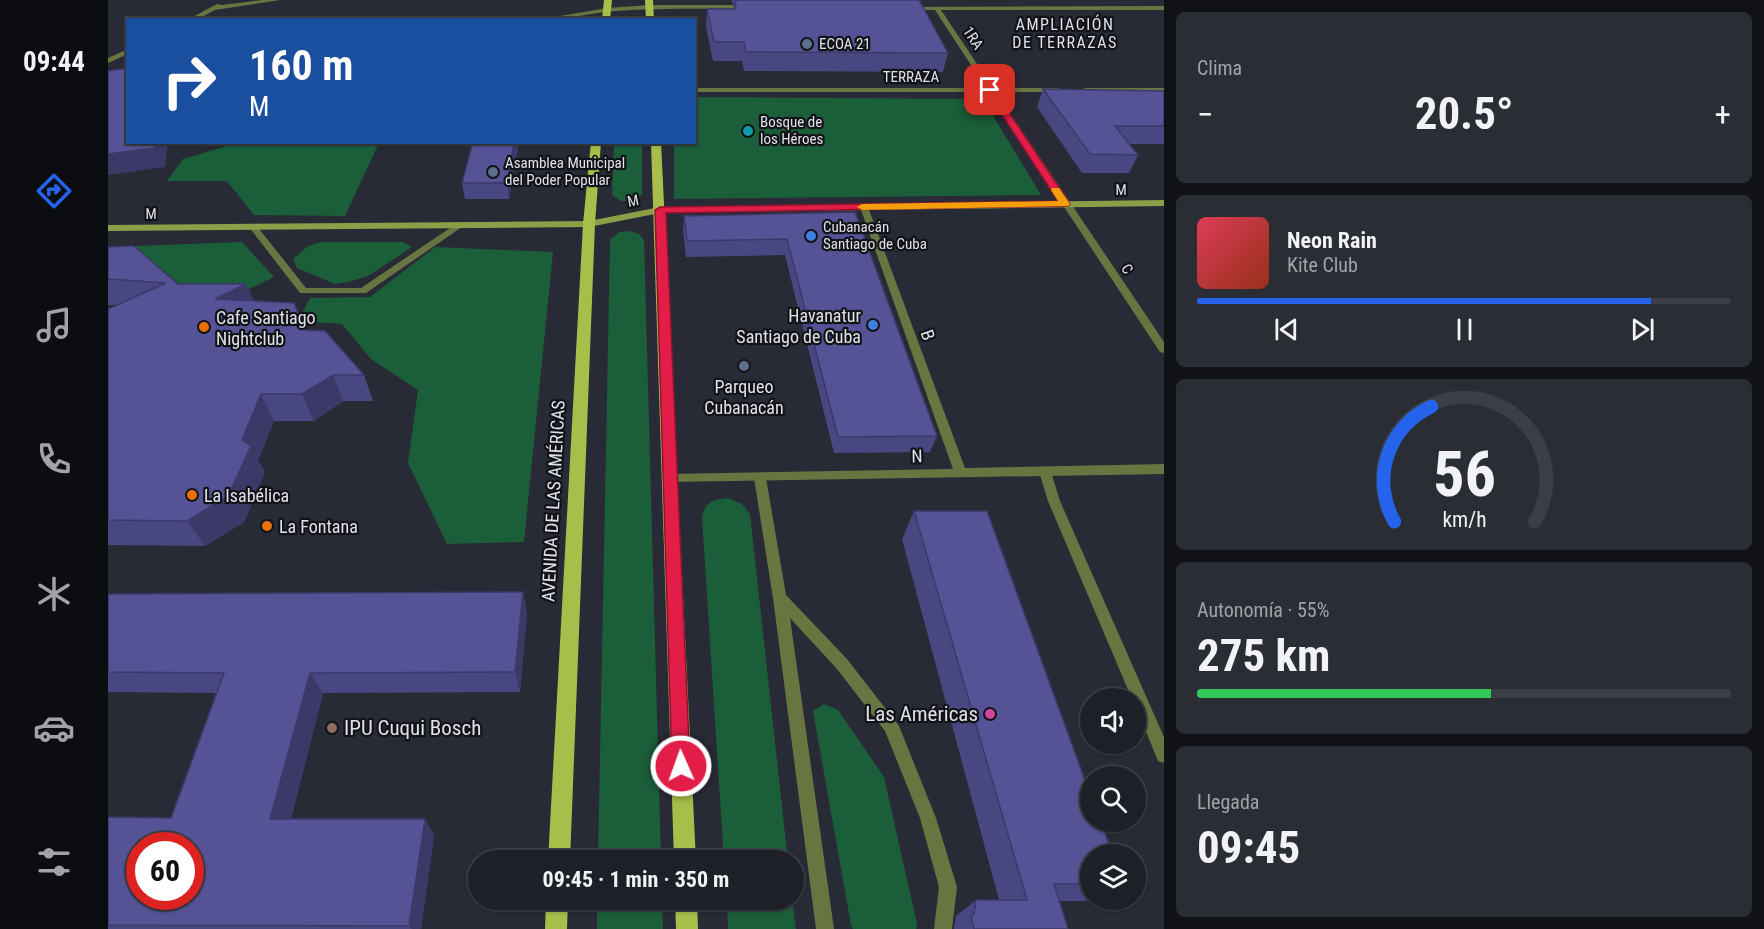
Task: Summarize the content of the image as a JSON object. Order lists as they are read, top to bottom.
{
  "streets": {
    "main road": ["AVENIDA DE LAS AMÉRICAS"],
    "street": [
      "1RA",
      "TERRAZA",
      "M",
      "C",
      "B",
      "N"
    ]
  },
  "crossings": [
    ["1RA", "TERRAZA"],
    ["1RA", "M"],
    ["1RA", "C"],
    ["M", "C"],
    ["M", "B"],
    ["M", "AVENIDA DE LAS AMÉRICAS"],
    ["B", "N"]
  ],
  "districts": ["AMPLIACIÓN DE TERRAZAS"],
  "places": [
    "ECOA 21",
    "Bosque de los Héroes",
    "Asamblea Municipal del Poder Popular",
    "Cubanacán Santiago de Cuba",
    "Havanatur Santiago de Cuba",
    "Cafe Santiago Nightclub",
    "Parqueo Cubanacán",
    "La Isabélica",
    "La Fontana",
    "Las Américas",
    "IPU Cuqui Bosch"
  ],
  "page": {
    "tabs": "09:44",
    "tile": [
      "Clima",
      ["Autonomía · 55%", "275 km"],
      ["Llegada", "09:45"]
    ],
    "turn": ["160 m", "M"],
    "heat": ["−", "20.5°", "+"],
    "song": ["Neon Rain", "Kite Club"],
    "limit": "60",
    "trip": "09:45 · 1 min · 350 m",
    "gauge": ["56", "km/h"]
  }
}
